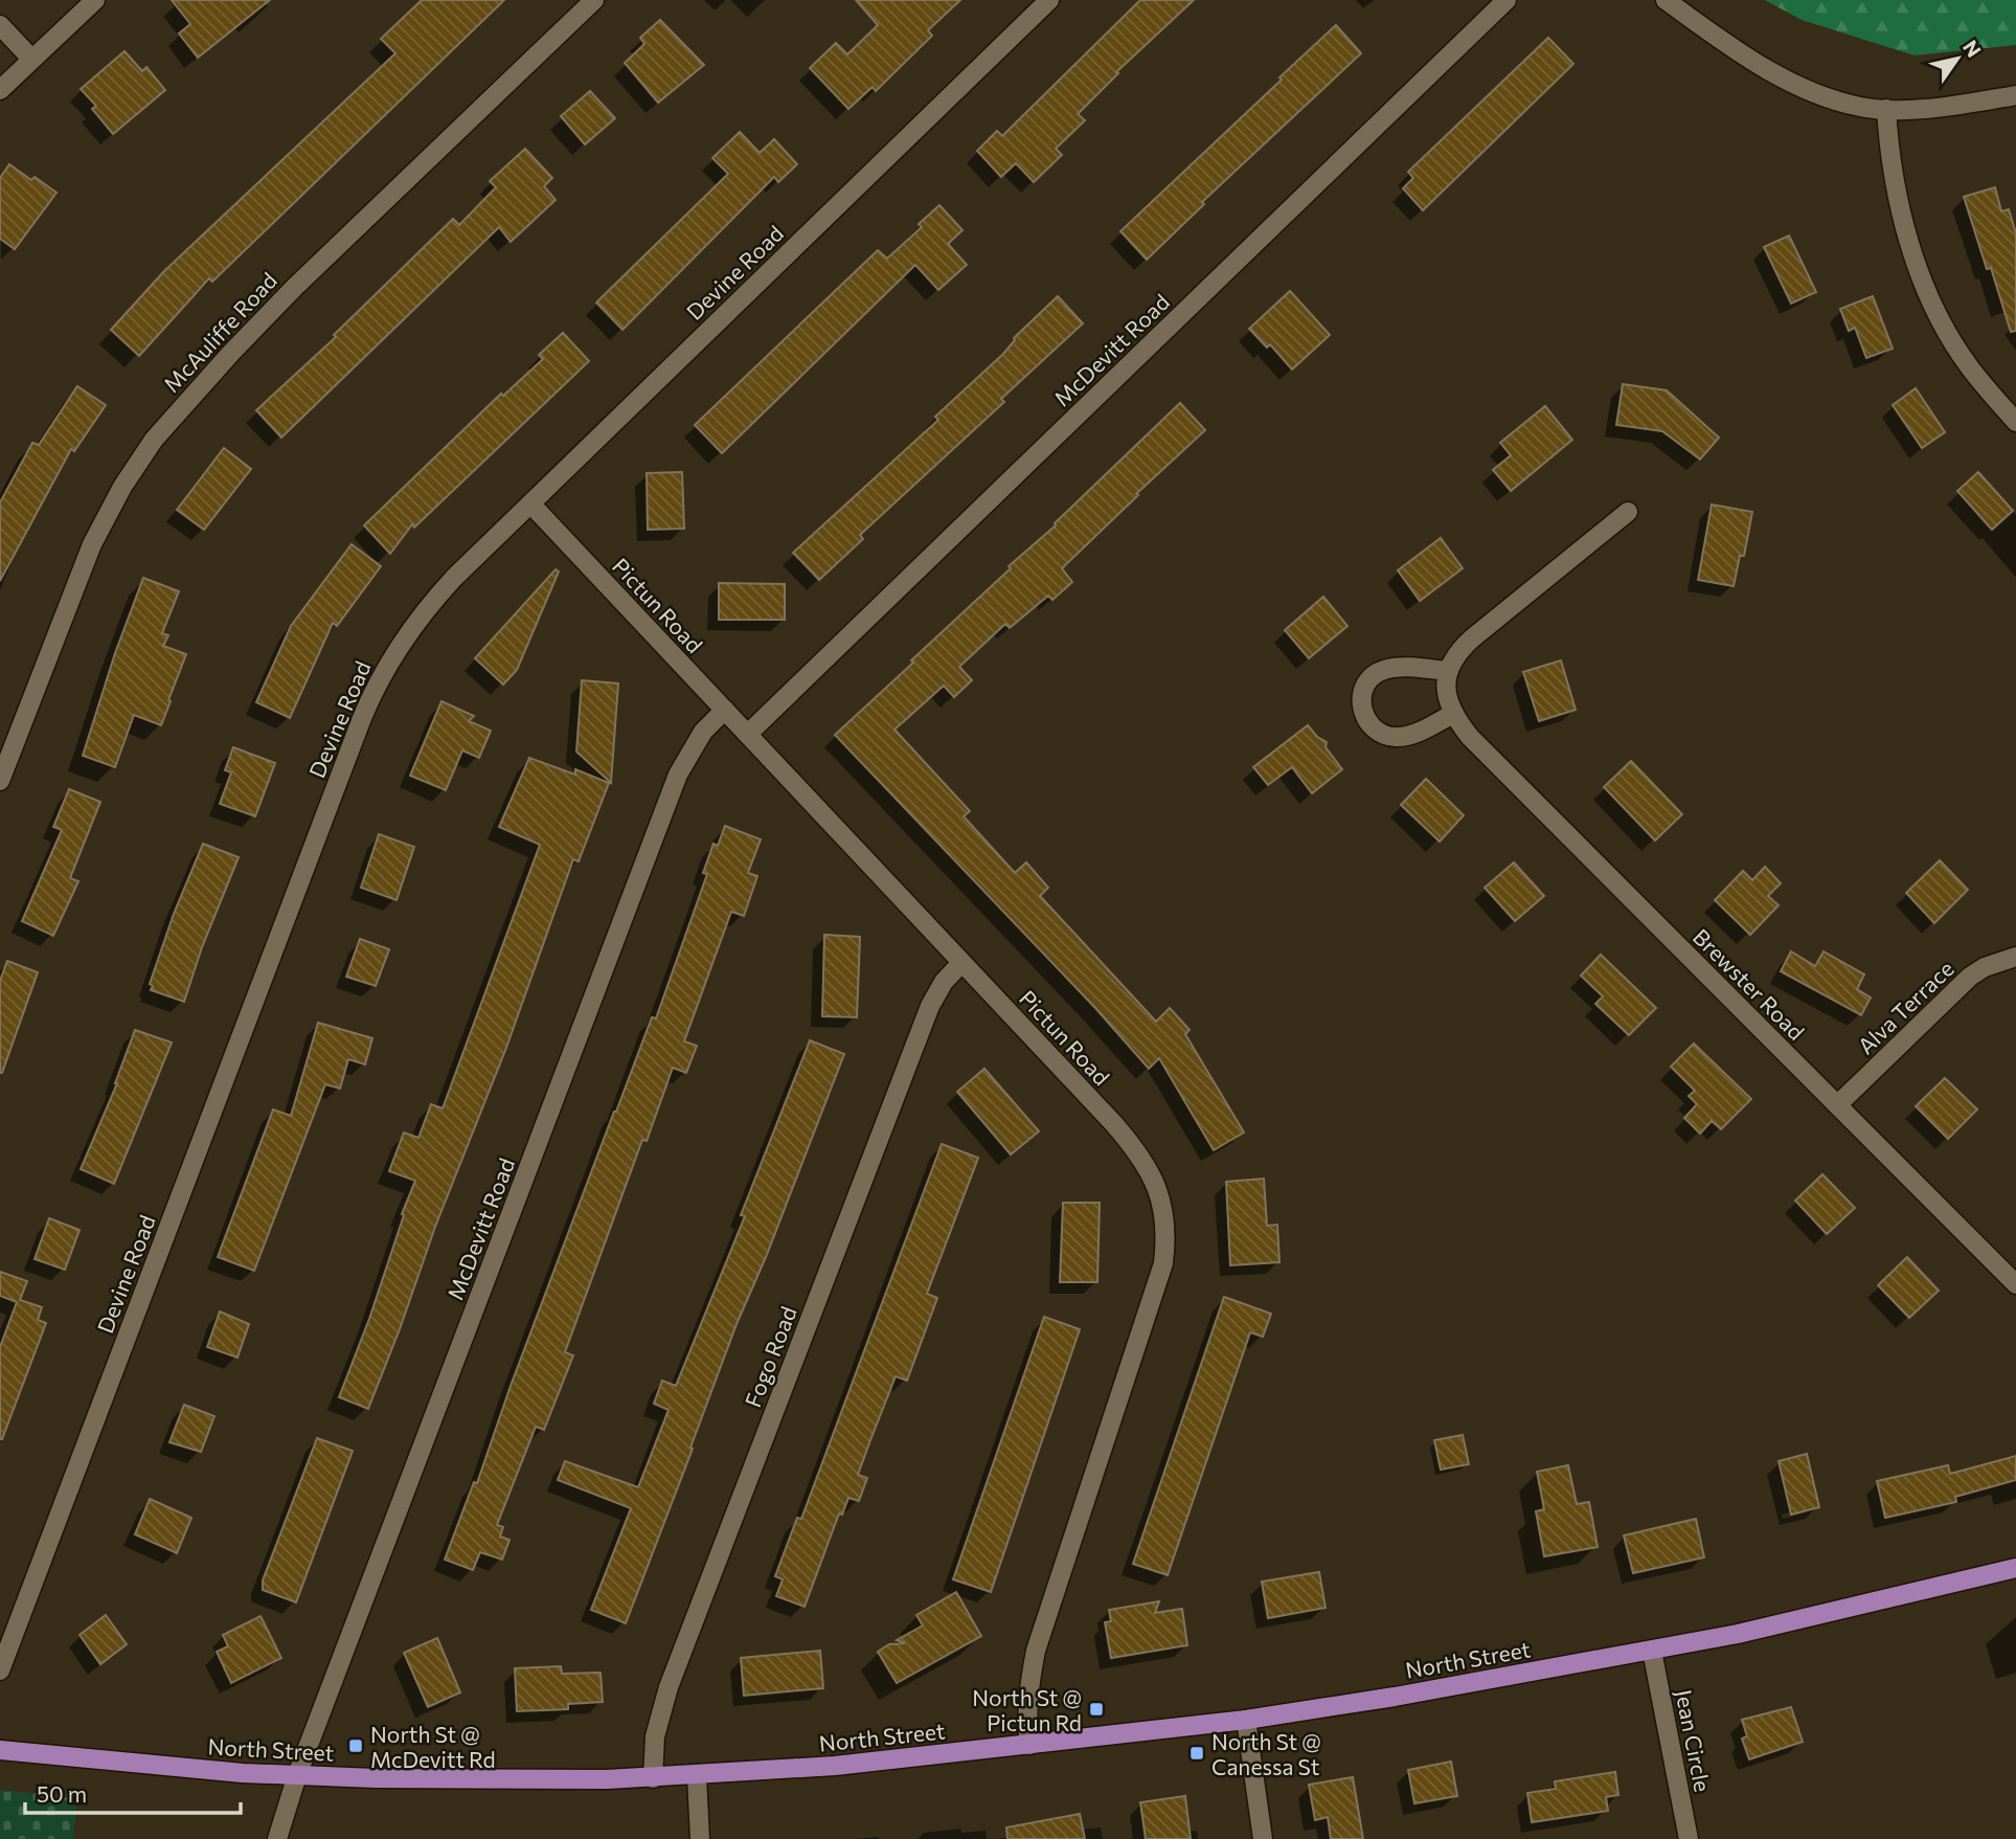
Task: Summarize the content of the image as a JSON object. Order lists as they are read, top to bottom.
{
  "streets": {
    "main road": ["North Street"],
    "street": [
      "Devine Road",
      "McAuliffe Road",
      "McDevitt Road",
      "Pictun Road",
      "Brewster Road",
      "Alva Terrace",
      "Fogo Road",
      "Jean Circle"
    ]
  },
  "crossings": [
    ["Devine Road", "Pictun Road"],
    ["McDevitt Road", "Pictun Road"],
    ["McDevitt Road", "North Street"],
    ["Pictun Road", "Fogo Road"],
    ["Pictun Road", "North Street"],
    ["Brewster Road", "Alva Terrace"],
    ["Fogo Road", "North Street"],
    ["North Street", "Jean Circle"]
  ],
  "places": {
    "transit": ["North St @ Pictun Rd", "North St @ McDevitt Rd", "North St @ Canessa St"]
  },
  "scale_bar": "50 m",
  "north": "top right"
}
